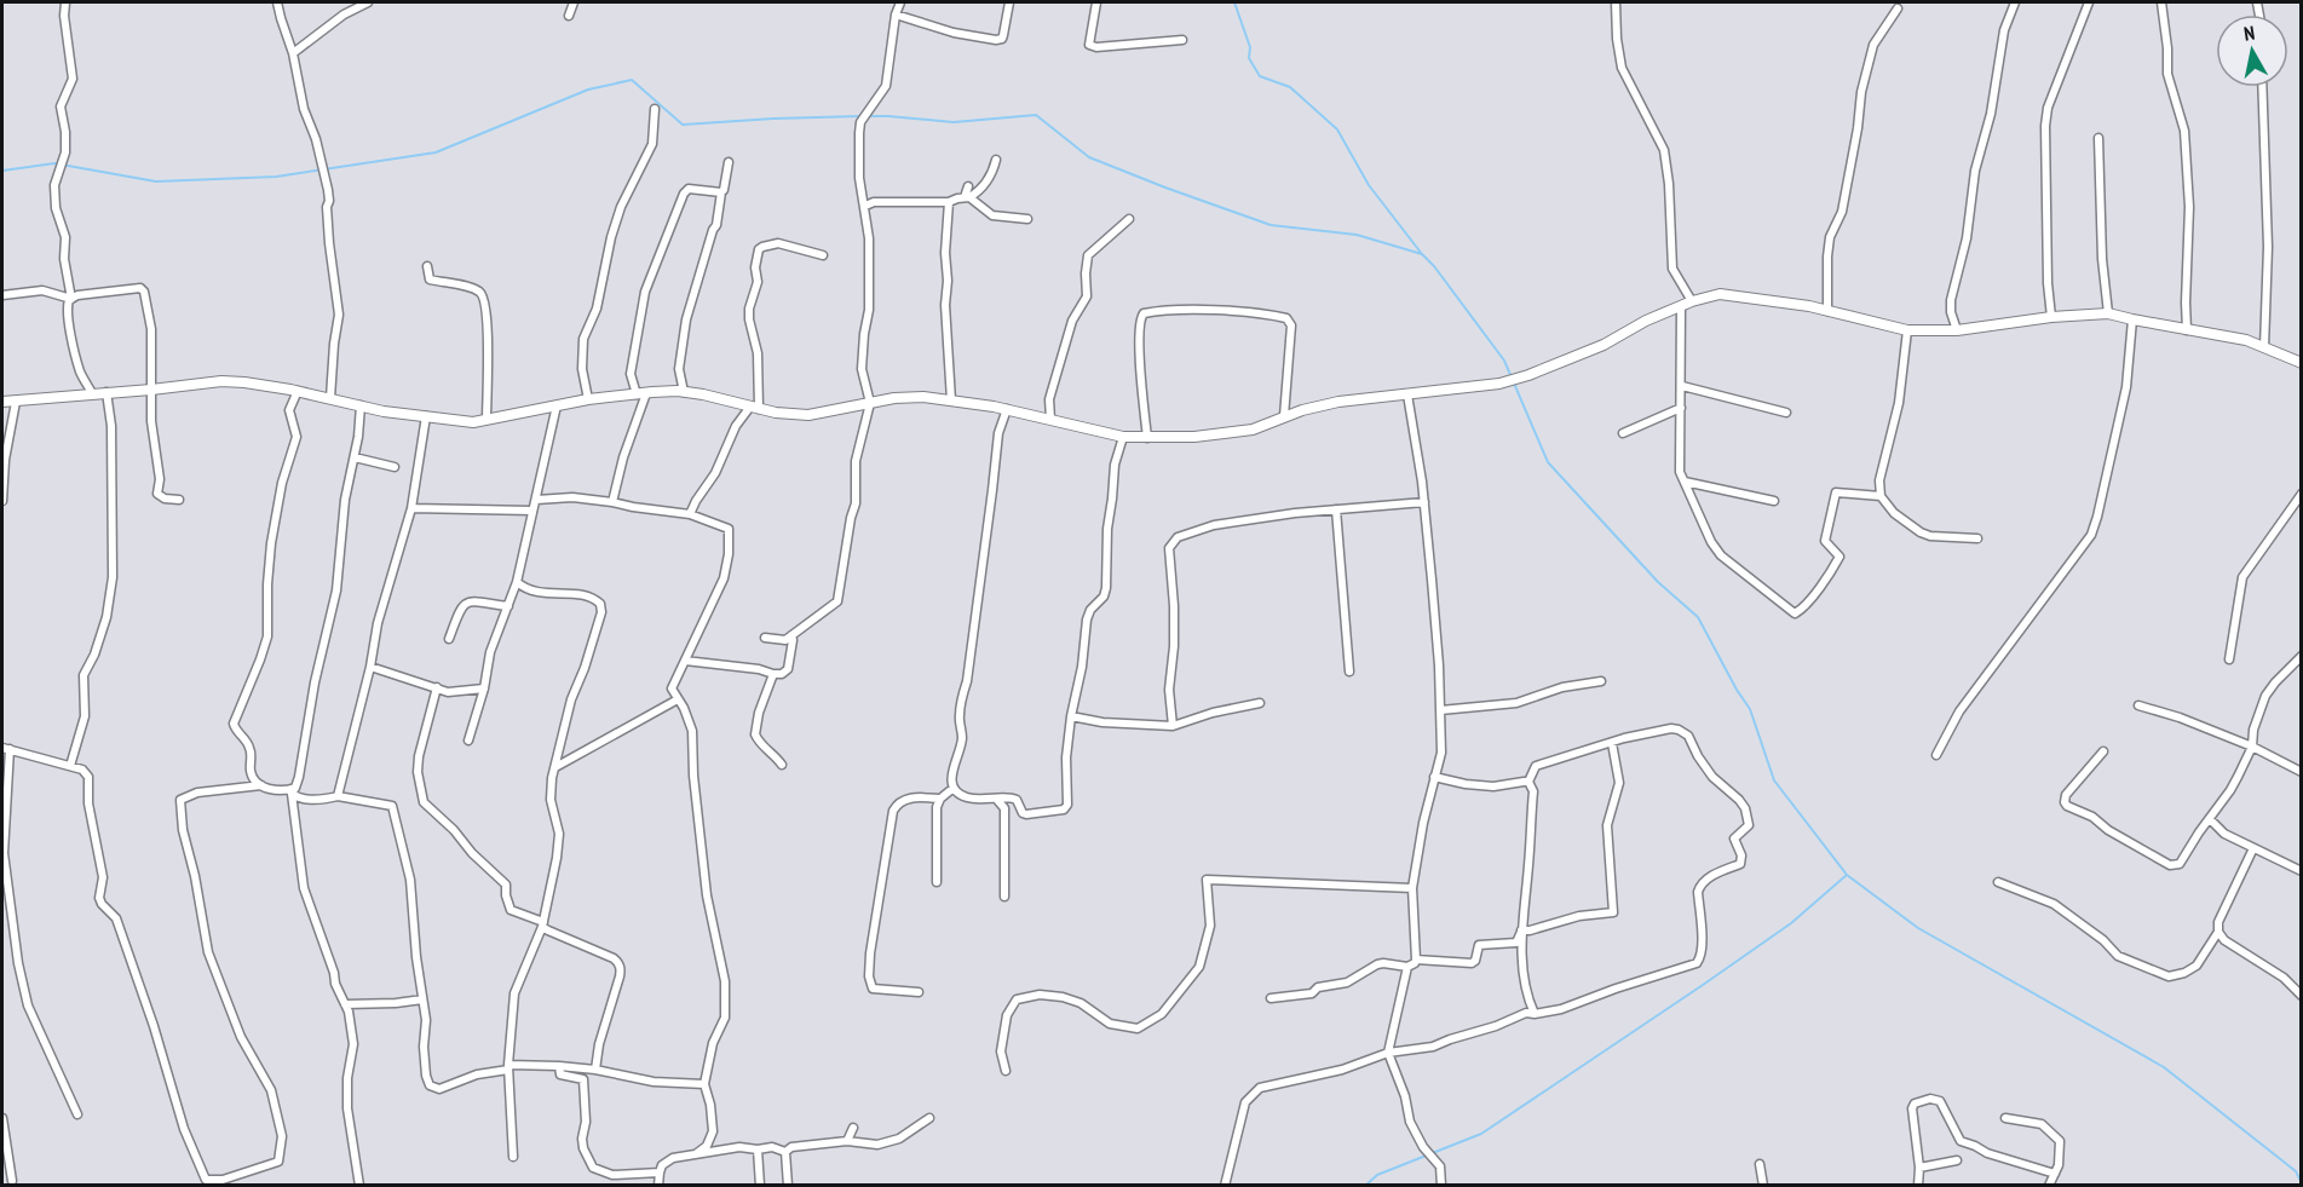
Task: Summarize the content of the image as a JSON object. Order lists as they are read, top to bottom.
{
  "north": "top"
}
